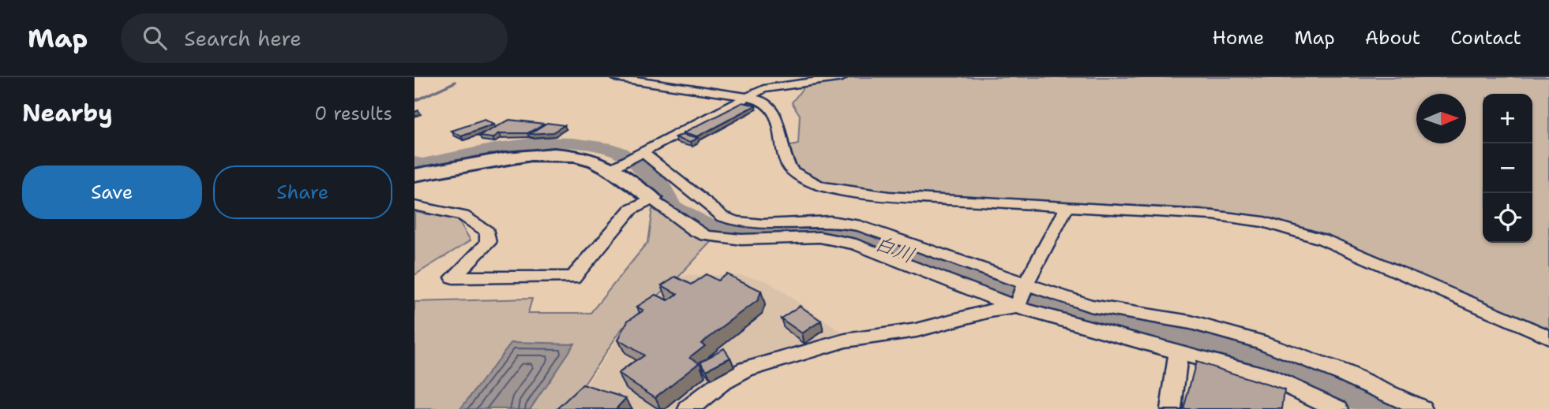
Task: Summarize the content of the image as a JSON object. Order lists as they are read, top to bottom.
{
  "water": ["白川"],
  "north": "right",
  "page": {
    "header": "Map",
    "search": "Search here",
    "nav": [
      "Home",
      "Map",
      "About",
      "Contact"
    ],
    "heading": ["Nearby", "0 results"],
    "map_buttons": ["+", "−"],
    "buttons": ["Save", "Share"]
  }
}
